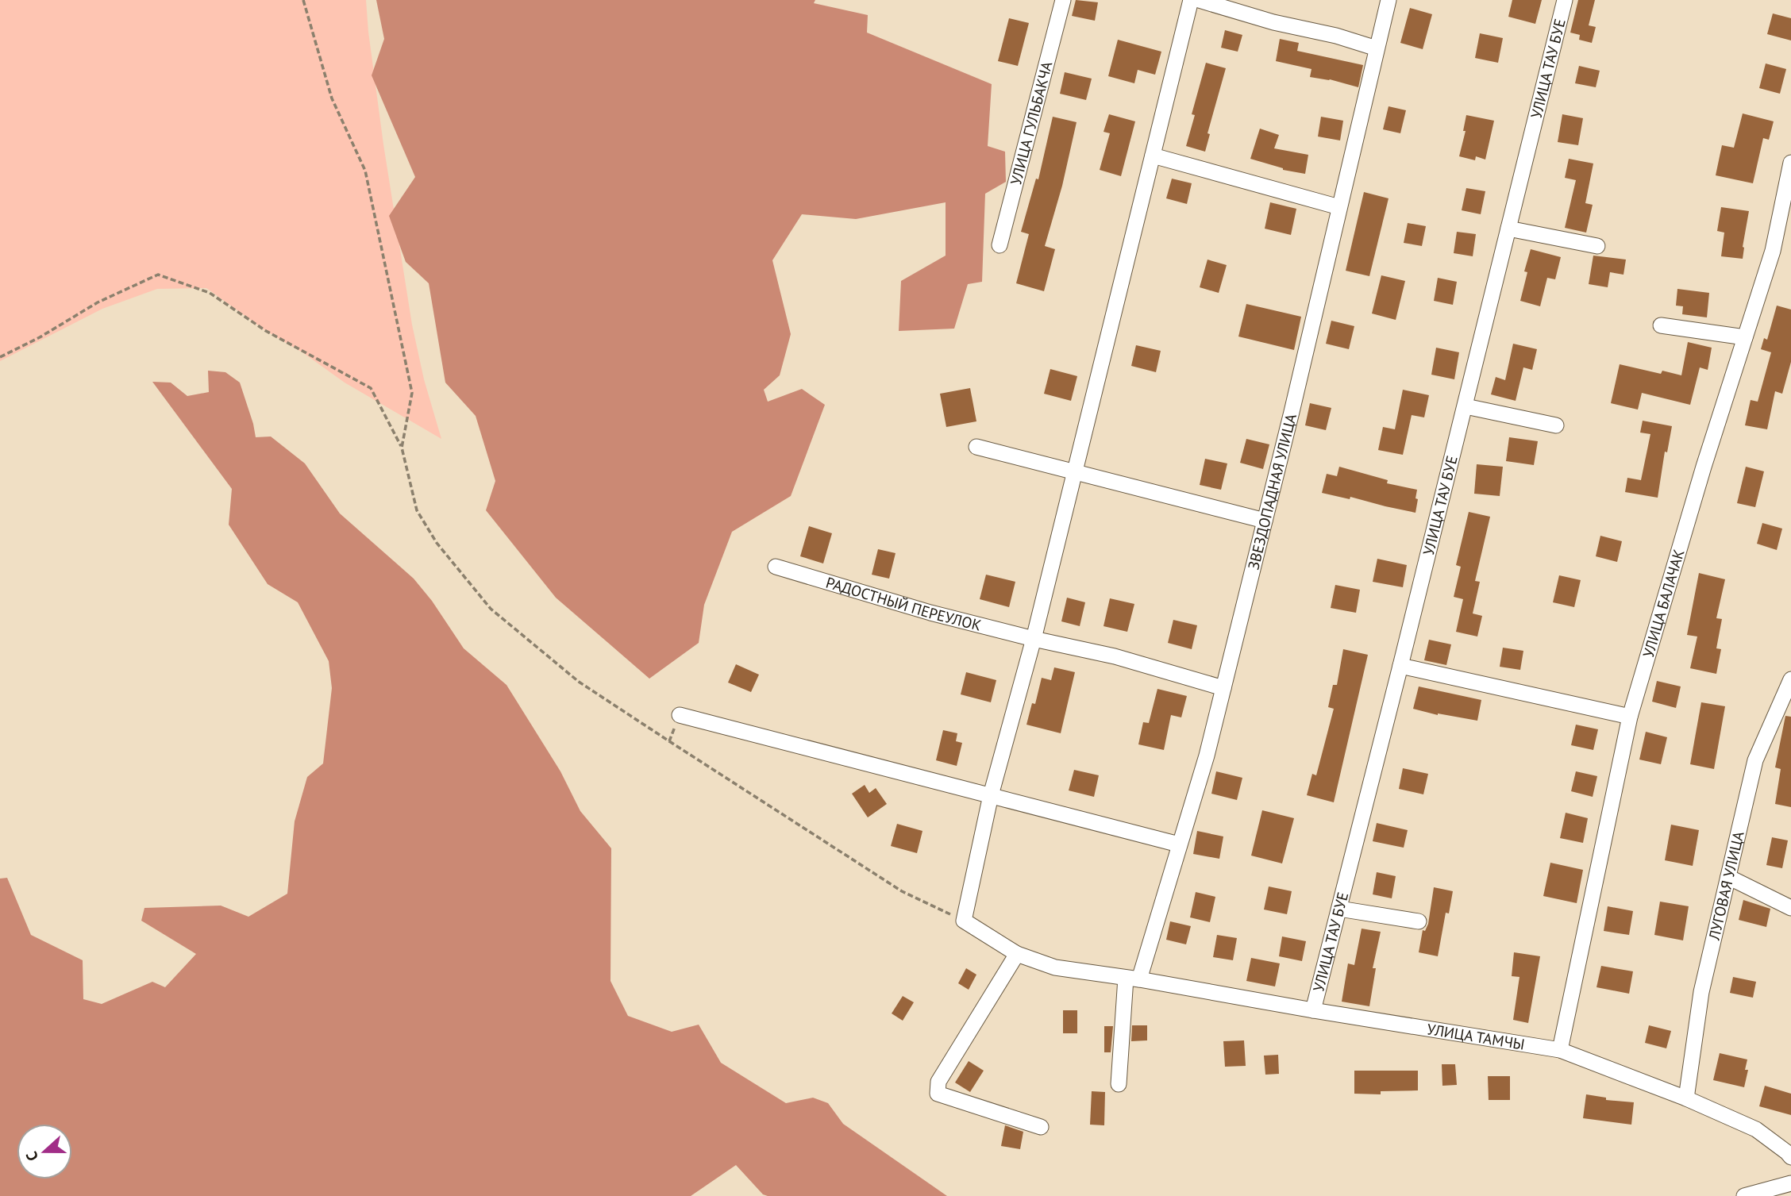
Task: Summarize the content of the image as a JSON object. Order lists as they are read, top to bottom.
{
  "streets": {
    "street": [
      "УЛИЦА ТАУ БУЕ",
      "УЛИЦА ГУЛЬБАКЧА",
      "ЗВЕЗДОПАДНАЯ УЛИЦА",
      "УЛИЦА БАЛАЧАК",
      "РАДОСТНЫЙ ПЕРЕУЛОК",
      "ЛУГОВАЯ УЛИЦА",
      "УЛИЦА ТАМЧЫ"
    ]
  },
  "crossings": [
    ["УЛИЦА ТАУ БУЕ", "УЛИЦА ТАМЧЫ"],
    ["ЗВЕЗДОПАДНАЯ УЛИЦА", "РАДОСТНЫЙ ПЕРЕУЛОК"],
    ["ЗВЕЗДОПАДНАЯ УЛИЦА", "УЛИЦА ТАМЧЫ"],
    ["УЛИЦА БАЛАЧАК", "УЛИЦА ТАМЧЫ"],
    ["ЛУГОВАЯ УЛИЦА", "УЛИЦА ТАМЧЫ"]
  ],
  "north": "left"
}
